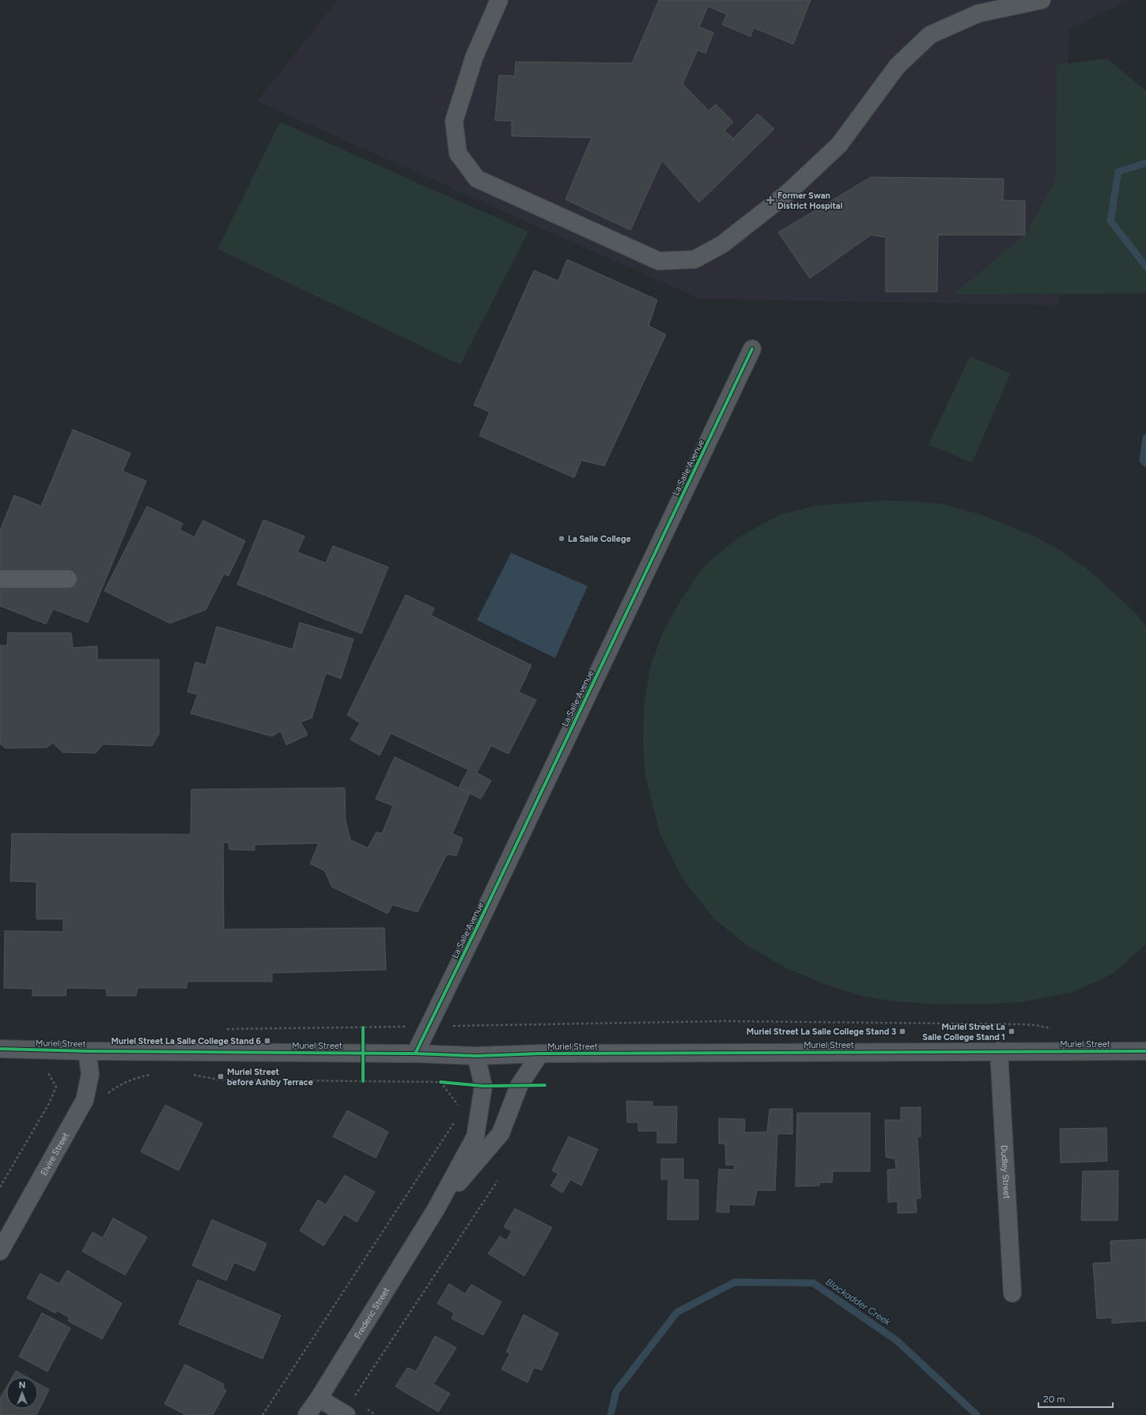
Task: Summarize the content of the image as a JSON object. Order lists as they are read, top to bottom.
{
  "streets": {
    "street": [
      "La Salle Avenue",
      "Muriel Street",
      "Elvire Street",
      "Dudley Street",
      "Frederic Street"
    ]
  },
  "crossings": [
    ["La Salle Avenue", "Muriel Street"],
    ["Muriel Street", "Elvire Street"],
    ["Muriel Street", "Dudley Street"],
    ["Muriel Street", "Frederic Street"]
  ],
  "water": ["Blackadder Creek"],
  "places": {
    "health": ["Former Swan District Hospital"],
    "other": ["La Salle College"],
    "transit": [
      "Muriel Street La Salle College Stand 3",
      "Muriel Street La Salle College Stand 1",
      "Muriel Street La Salle College Stand 6",
      "Muriel Street before Ashby Terrace"
    ]
  },
  "scale_bar": "20 m",
  "north": "top"
}
